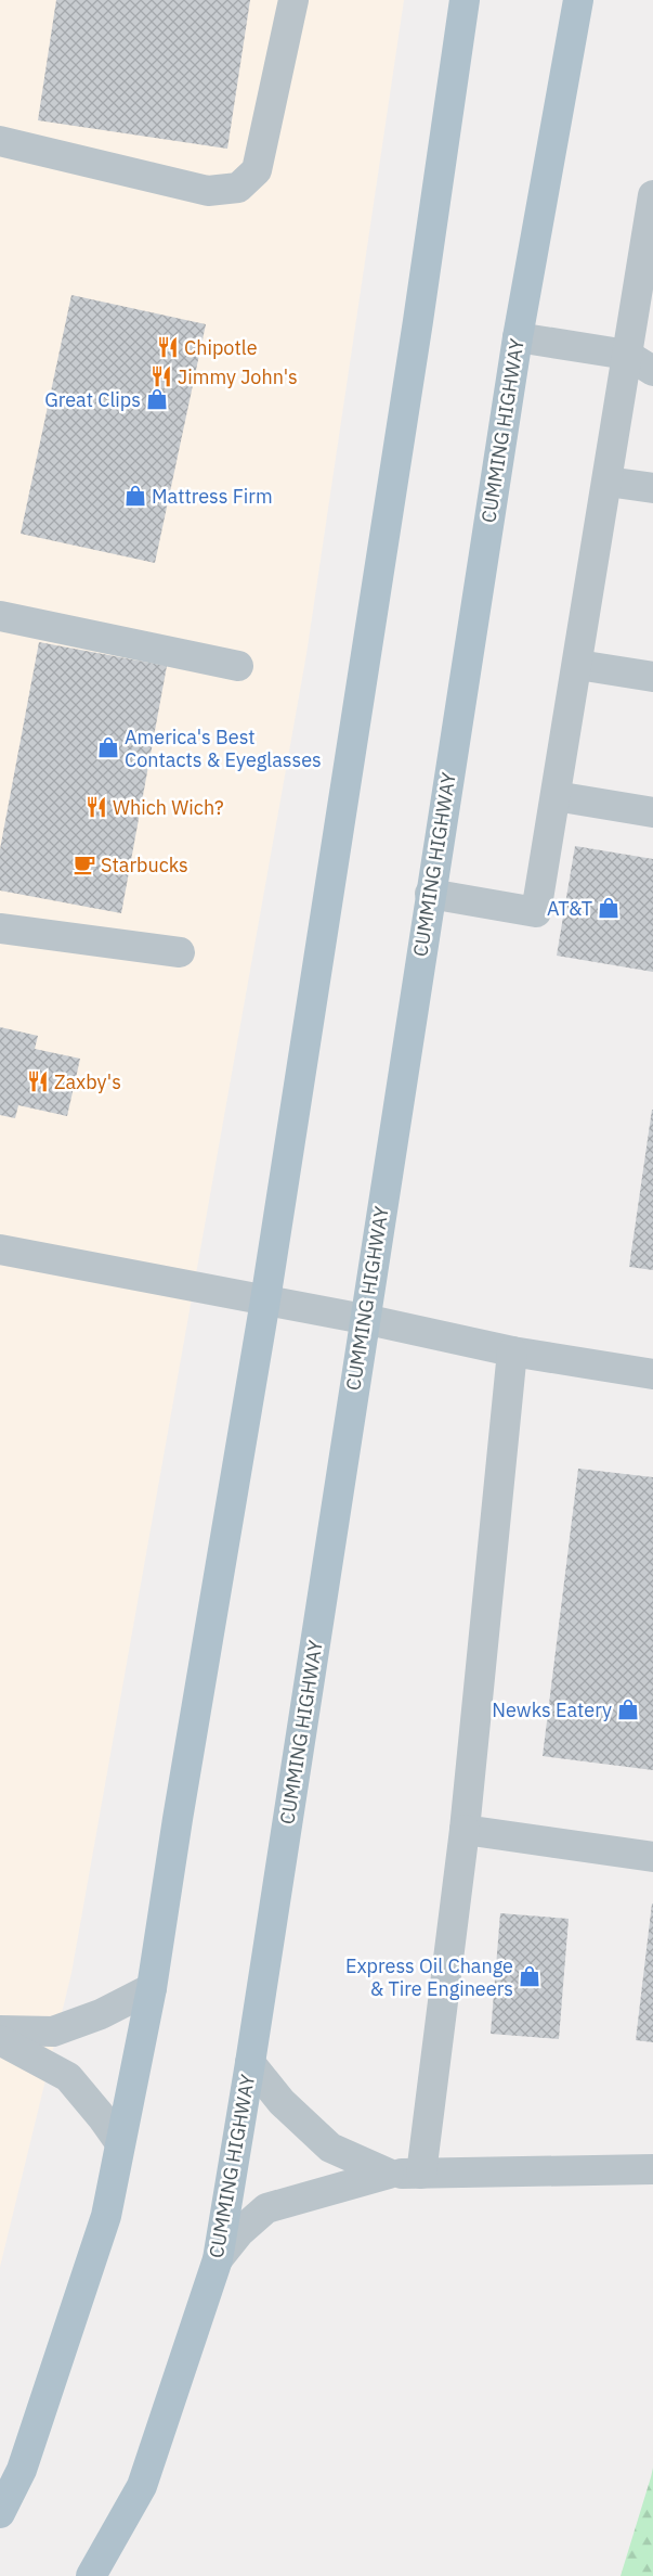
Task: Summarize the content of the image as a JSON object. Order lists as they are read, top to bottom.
{
  "streets": {
    "main road": ["CUMMING HIGHWAY"]
  },
  "places": {
    "restaurant": [
      "Chipotle",
      "Jimmy John's",
      "Which Wich?",
      "Zaxby's"
    ],
    "shop": [
      "Great Clips",
      "Mattress Firm",
      "America's Best Contacts & Eyeglasses",
      "AT&T",
      "Newks Eatery",
      "Express Oil Change & Tire Engineers"
    ],
    "cafe": ["Starbucks"]
  }
}
